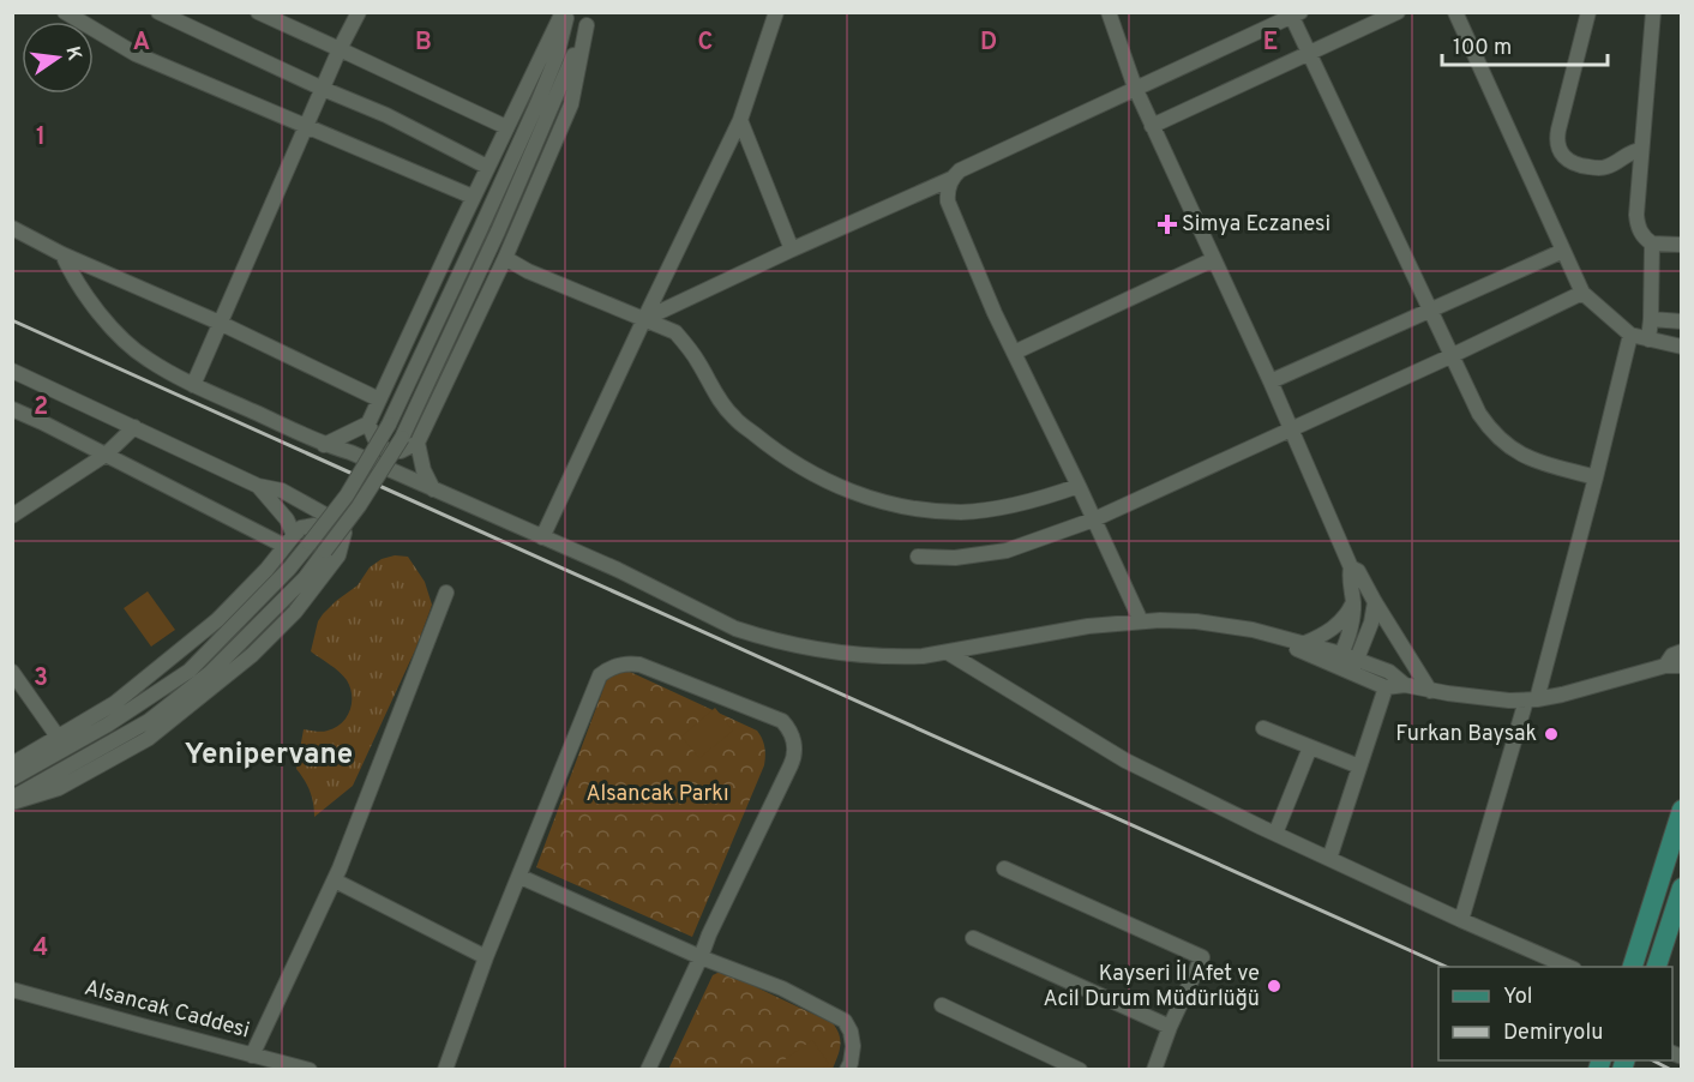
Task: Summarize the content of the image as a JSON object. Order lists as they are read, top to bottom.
{
  "streets": {
    "street": ["Alsancak Caddesi"]
  },
  "districts": ["Yenipervane"],
  "parks": ["Alsancak Parkı"],
  "places": {
    "health": ["Simya Eczanesi"],
    "other": ["Furkan Baysak", "Kayseri İl Afet ve Acil Durum Müdürlüğü"]
  },
  "legend": ["Yol", "Demiryolu"],
  "scale_bar": "100 m",
  "north": "right",
  "grid": {
    "columns": [
      "A",
      "B",
      "C",
      "D",
      "E"
    ],
    "rows": [
      "1",
      "2",
      "3",
      "4"
    ]
  }
}
